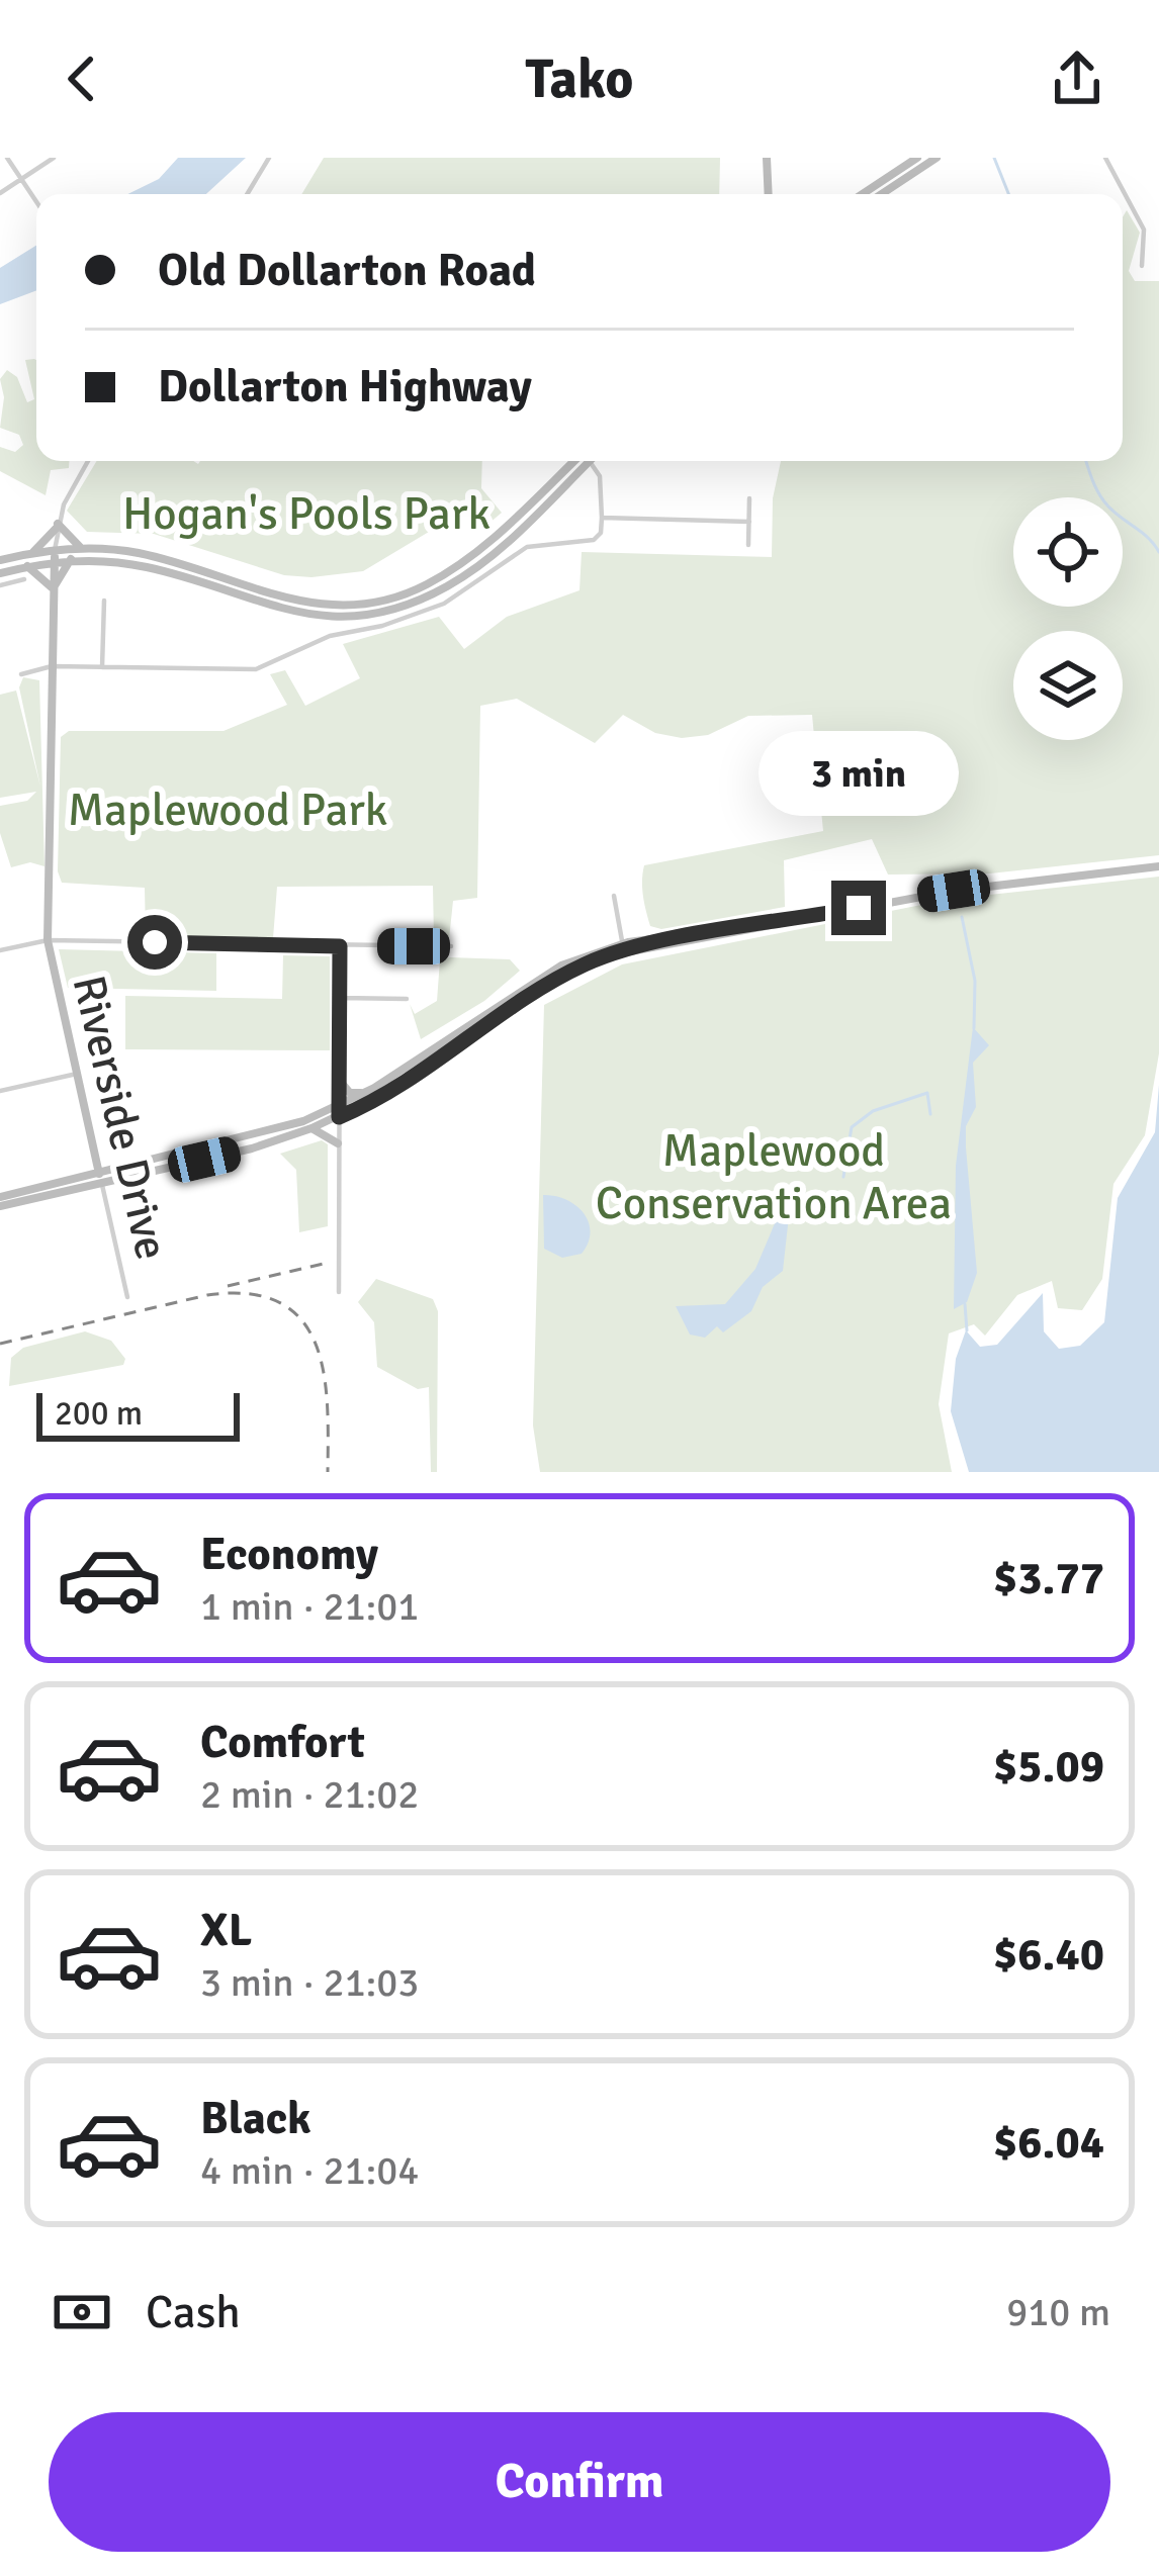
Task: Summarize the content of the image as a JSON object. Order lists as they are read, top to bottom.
{
  "streets": {
    "main road": ["Riverside Drive"]
  },
  "parks": ["Hogan's Pools Park", "Maplewood Park", "Maplewood Conservation Area"],
  "scale_bar": "200 m",
  "page": {
    "header": "Tako",
    "banner": ["Old Dollarton Road", "Dollarton Highway"],
    "bubble": "3 min",
    "scale": "200 m",
    "list": [
      {
        "name": "Economy",
        "note": "1 min · 21:01",
        "value": "$3.77"
      },
      {
        "name": "Comfort",
        "note": "2 min · 21:02",
        "value": "$5.09"
      },
      {
        "name": "XL",
        "note": "3 min · 21:03",
        "value": "$6.40"
      },
      {
        "name": "Black",
        "note": "4 min · 21:04",
        "value": "$6.04"
      }
    ],
    "pay": ["Cash", "910 m"],
    "buttons": "Confirm"
  }
}
